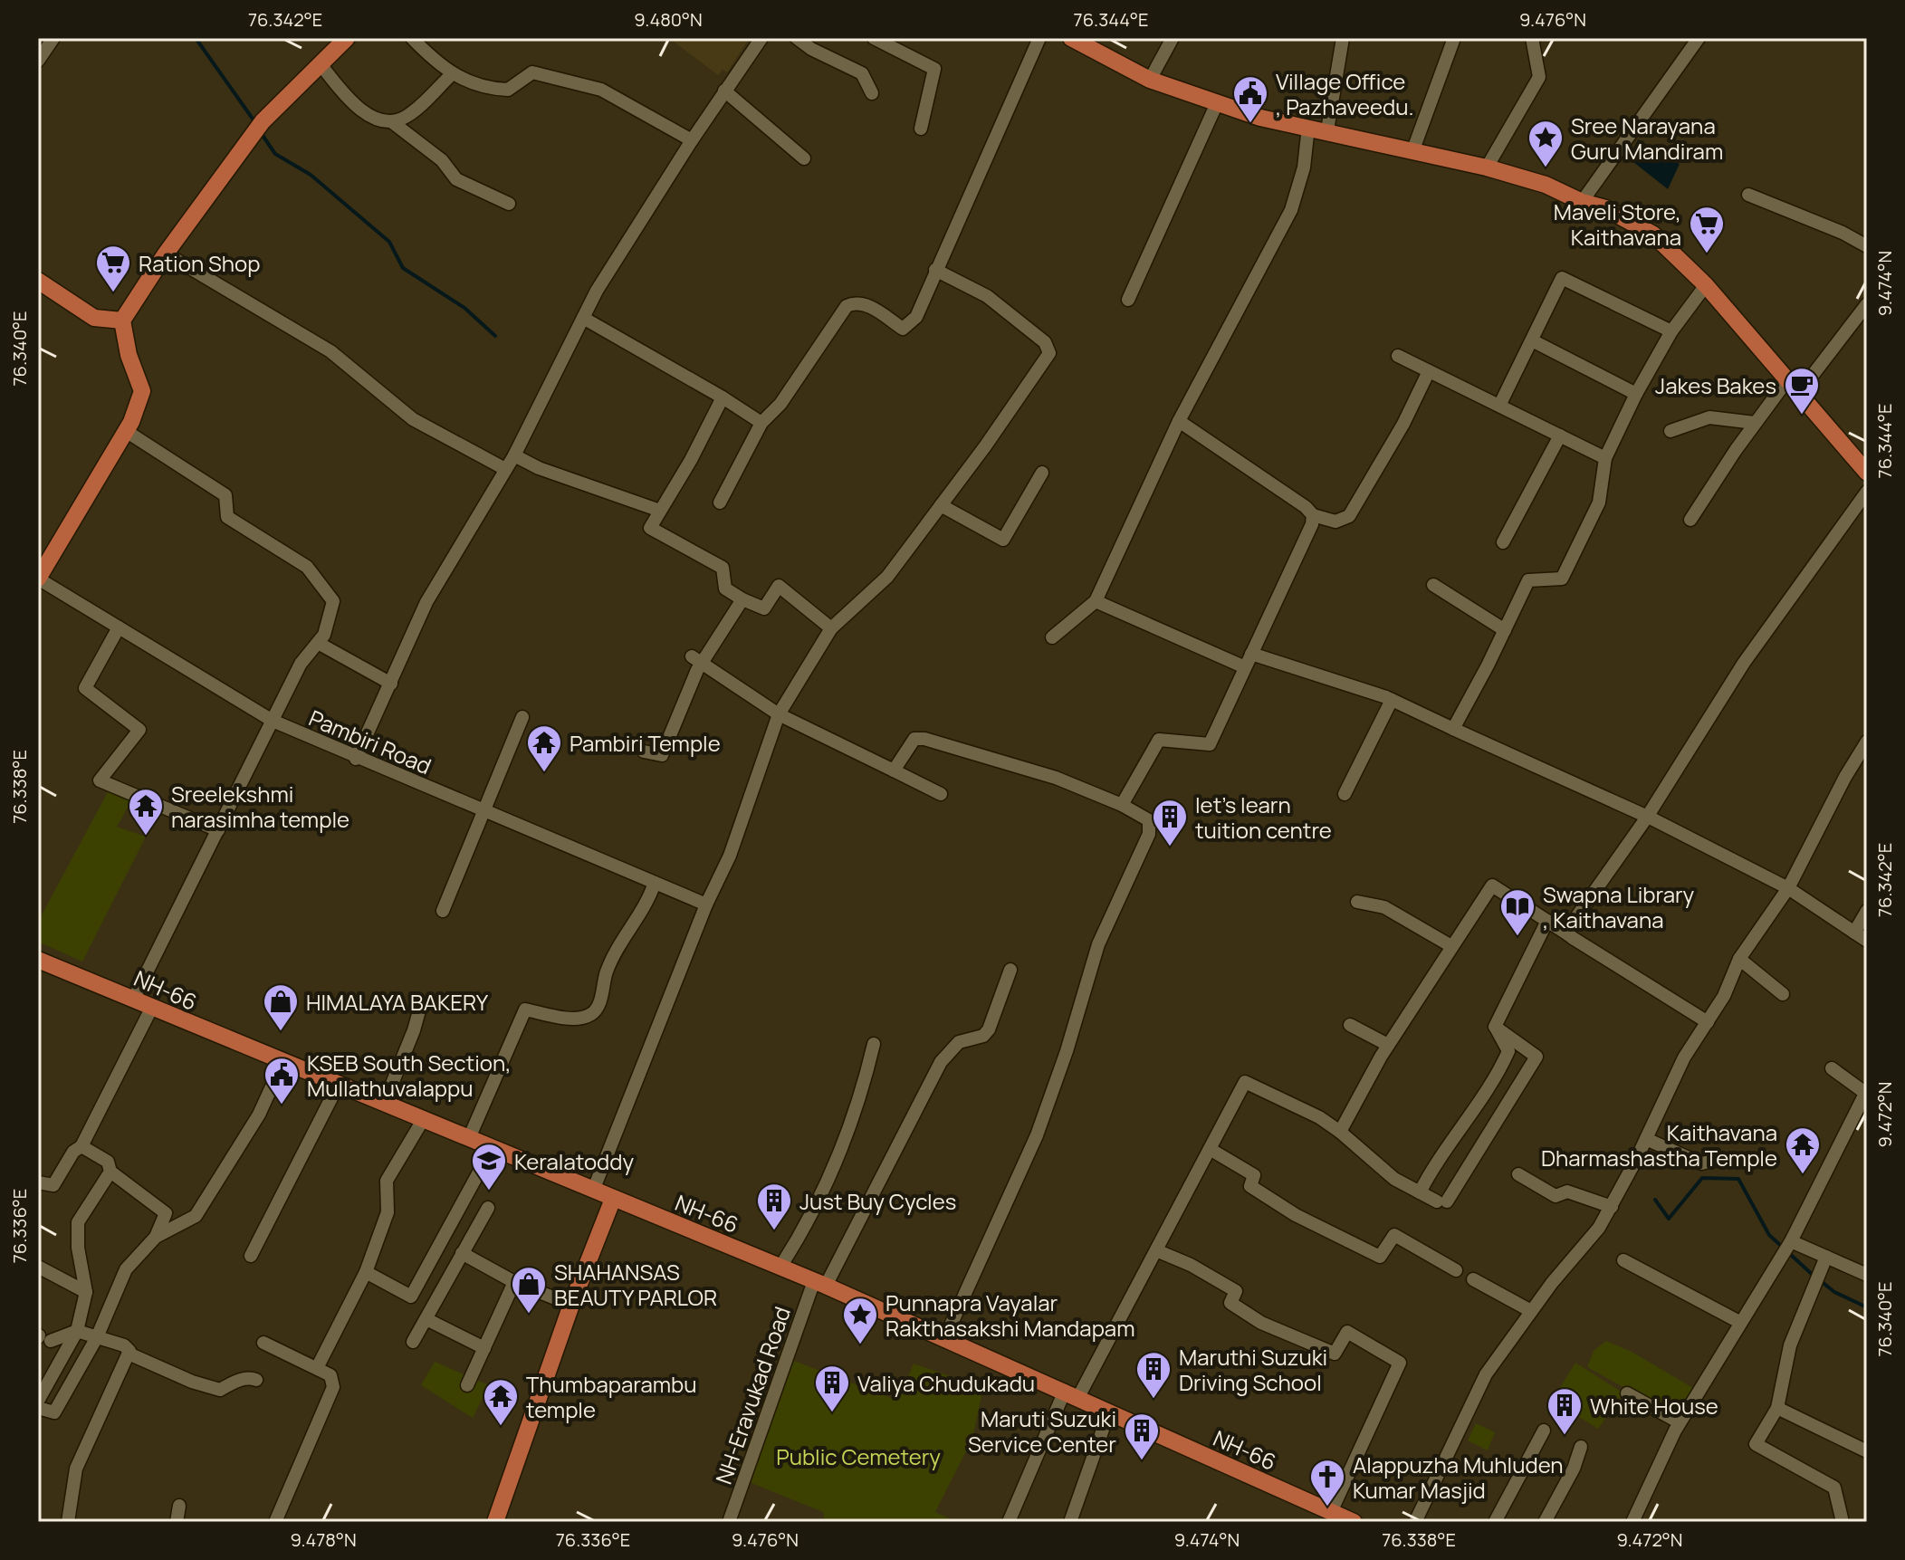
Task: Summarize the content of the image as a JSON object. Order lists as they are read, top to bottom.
{
  "streets": {
    "main road": ["NH-66"],
    "street": ["Pambiri Road", "NH-Eravukad Road"]
  },
  "crossings": [
    ["NH-66", "NH-Eravukad Road"]
  ],
  "parks": ["Public Cemetery"],
  "places": {
    "public building": ["Village Office , Pazhaveedu.", "KSEB South Section, Mullathuvalappu"],
    "place": ["Sree Narayana Guru Mandiram", "Punnapra Vayalar Rakthasakshi Mandapam"],
    "supermarket": ["Maveli Store, Kaithavana", "Ration Shop"],
    "cafe": ["Jakes Bakes"],
    "temple": [
      "Pambiri Temple",
      "Sreelekshmi narasimha temple",
      "Kaithavana Dharmashastha Temple",
      "Thumbaparambu temple"
    ],
    "building": [
      "let's learn tuition centre",
      "Just Buy Cycles",
      "Maruthi Suzuki Driving School",
      "Valiya Chudukadu",
      "White House",
      "Maruti Suzuki Service Center"
    ],
    "library": ["Swapna Library , Kaithavana"],
    "shop": ["HIMALAYA BAKERY", "SHAHANSAS BEAUTY PARLOR"],
    "school or university": ["Keralatoddy"],
    "church": ["Alappuzha Muhluden Kumar Masjid"]
  },
  "coordinates": [
    "76.342°E",
    "9.480°N",
    "76.344°E",
    "9.476°N",
    "9.474°N",
    "76.340°E",
    "76.338°E",
    "9.472°N",
    "76.336°E",
    "9.478°N"
  ]
}
